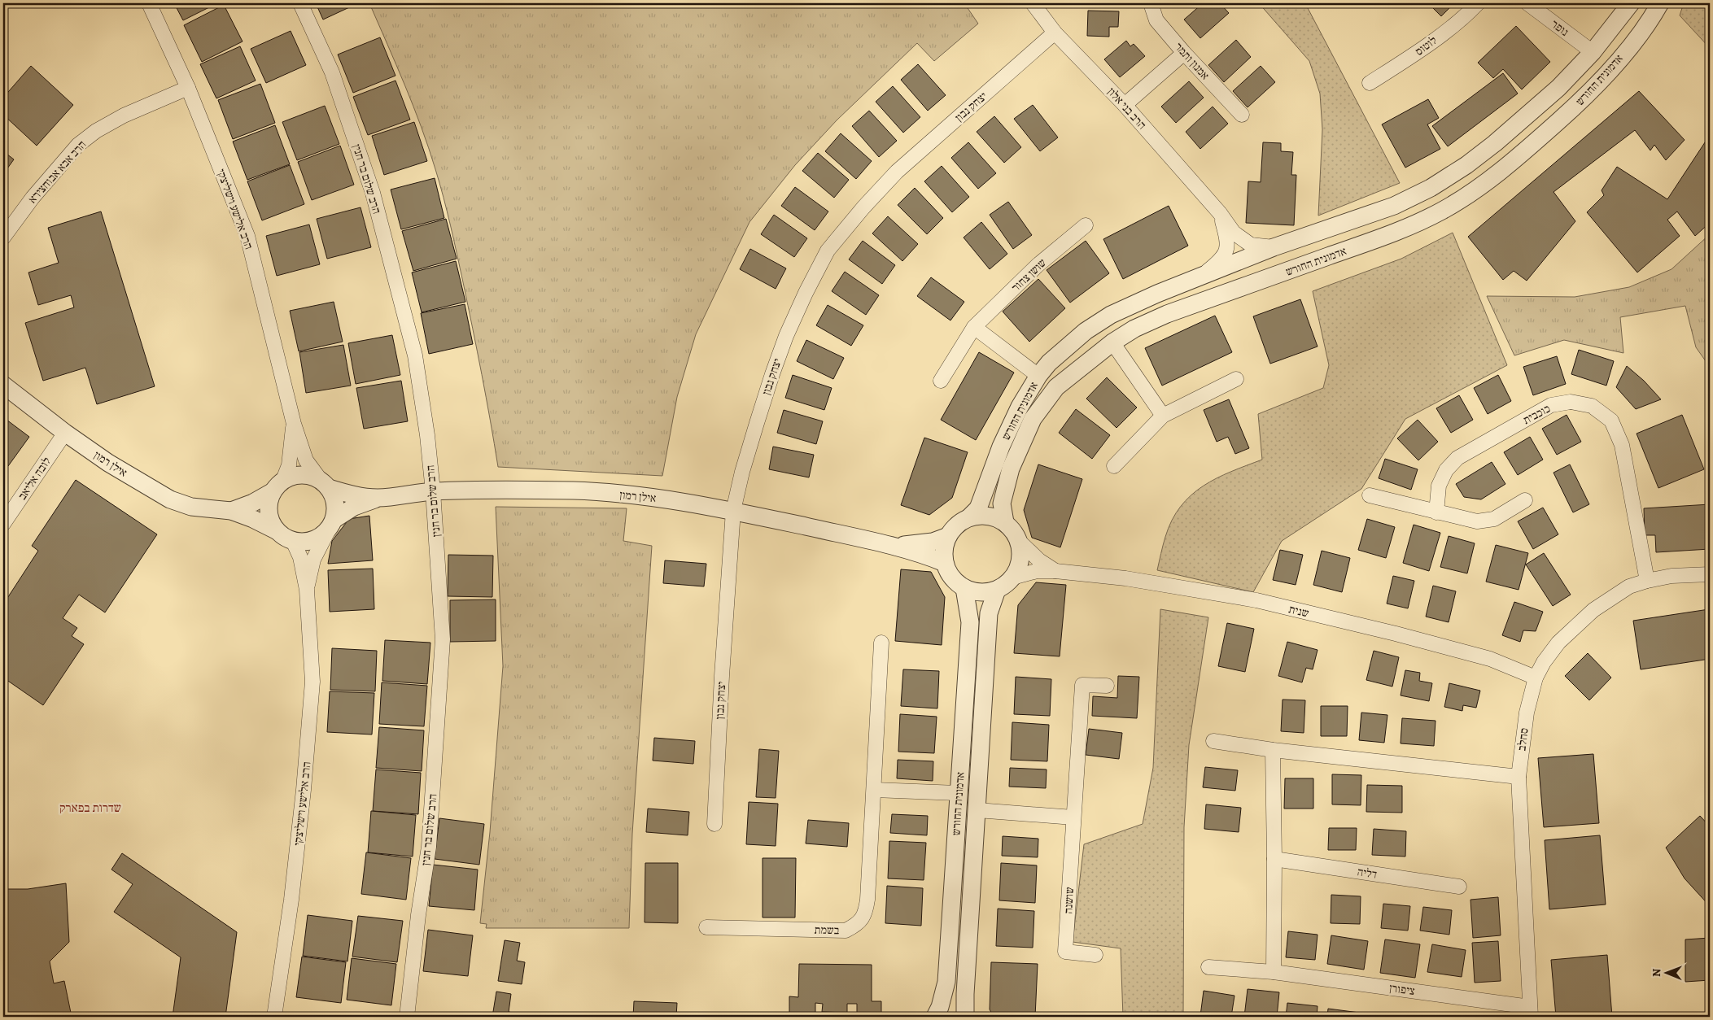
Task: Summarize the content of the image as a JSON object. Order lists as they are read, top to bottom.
{
  "streets": {
    "street": [
      "נופר",
      "לוטוס",
      "אמנון ותמר",
      "אדמונית החורש",
      "יצחק נבון",
      "הרב בני אלון",
      "הרב אבא אבוחצירא",
      "הרב שלום בר חנין",
      "הרב אלישע וישליצקי",
      "שושן צחור",
      "כוכבית",
      "אילן רמון",
      "לובה אליאב",
      "שנית",
      "סחלב",
      "דליה",
      "שושנה",
      "בשמת",
      "ציפורן"
    ]
  },
  "crossings": [
    ["נופר", "אדמונית החורש"],
    ["אדמונית החורש", "הרב בני אלון"],
    ["אדמונית החורש", "אילן רמון"],
    ["אדמונית החורש", "שנית"],
    ["יצחק נבון", "הרב בני אלון"],
    ["יצחק נבון", "אילן רמון"],
    ["הרב אבא אבוחצירא", "הרב אלישע וישליצקי"],
    ["הרב שלום בר חנין", "אילן רמון"],
    ["הרב אלישע וישליצקי", "אילן רמון"],
    ["כוכבית", "סחלב"],
    ["אילן רמון", "לובה אליאב"],
    ["אילן רמון", "שנית"],
    ["שנית", "סחלב"],
    ["סחלב", "ציפורן"]
  ],
  "districts": ["שדרות בפארק"],
  "north": "left"
}
